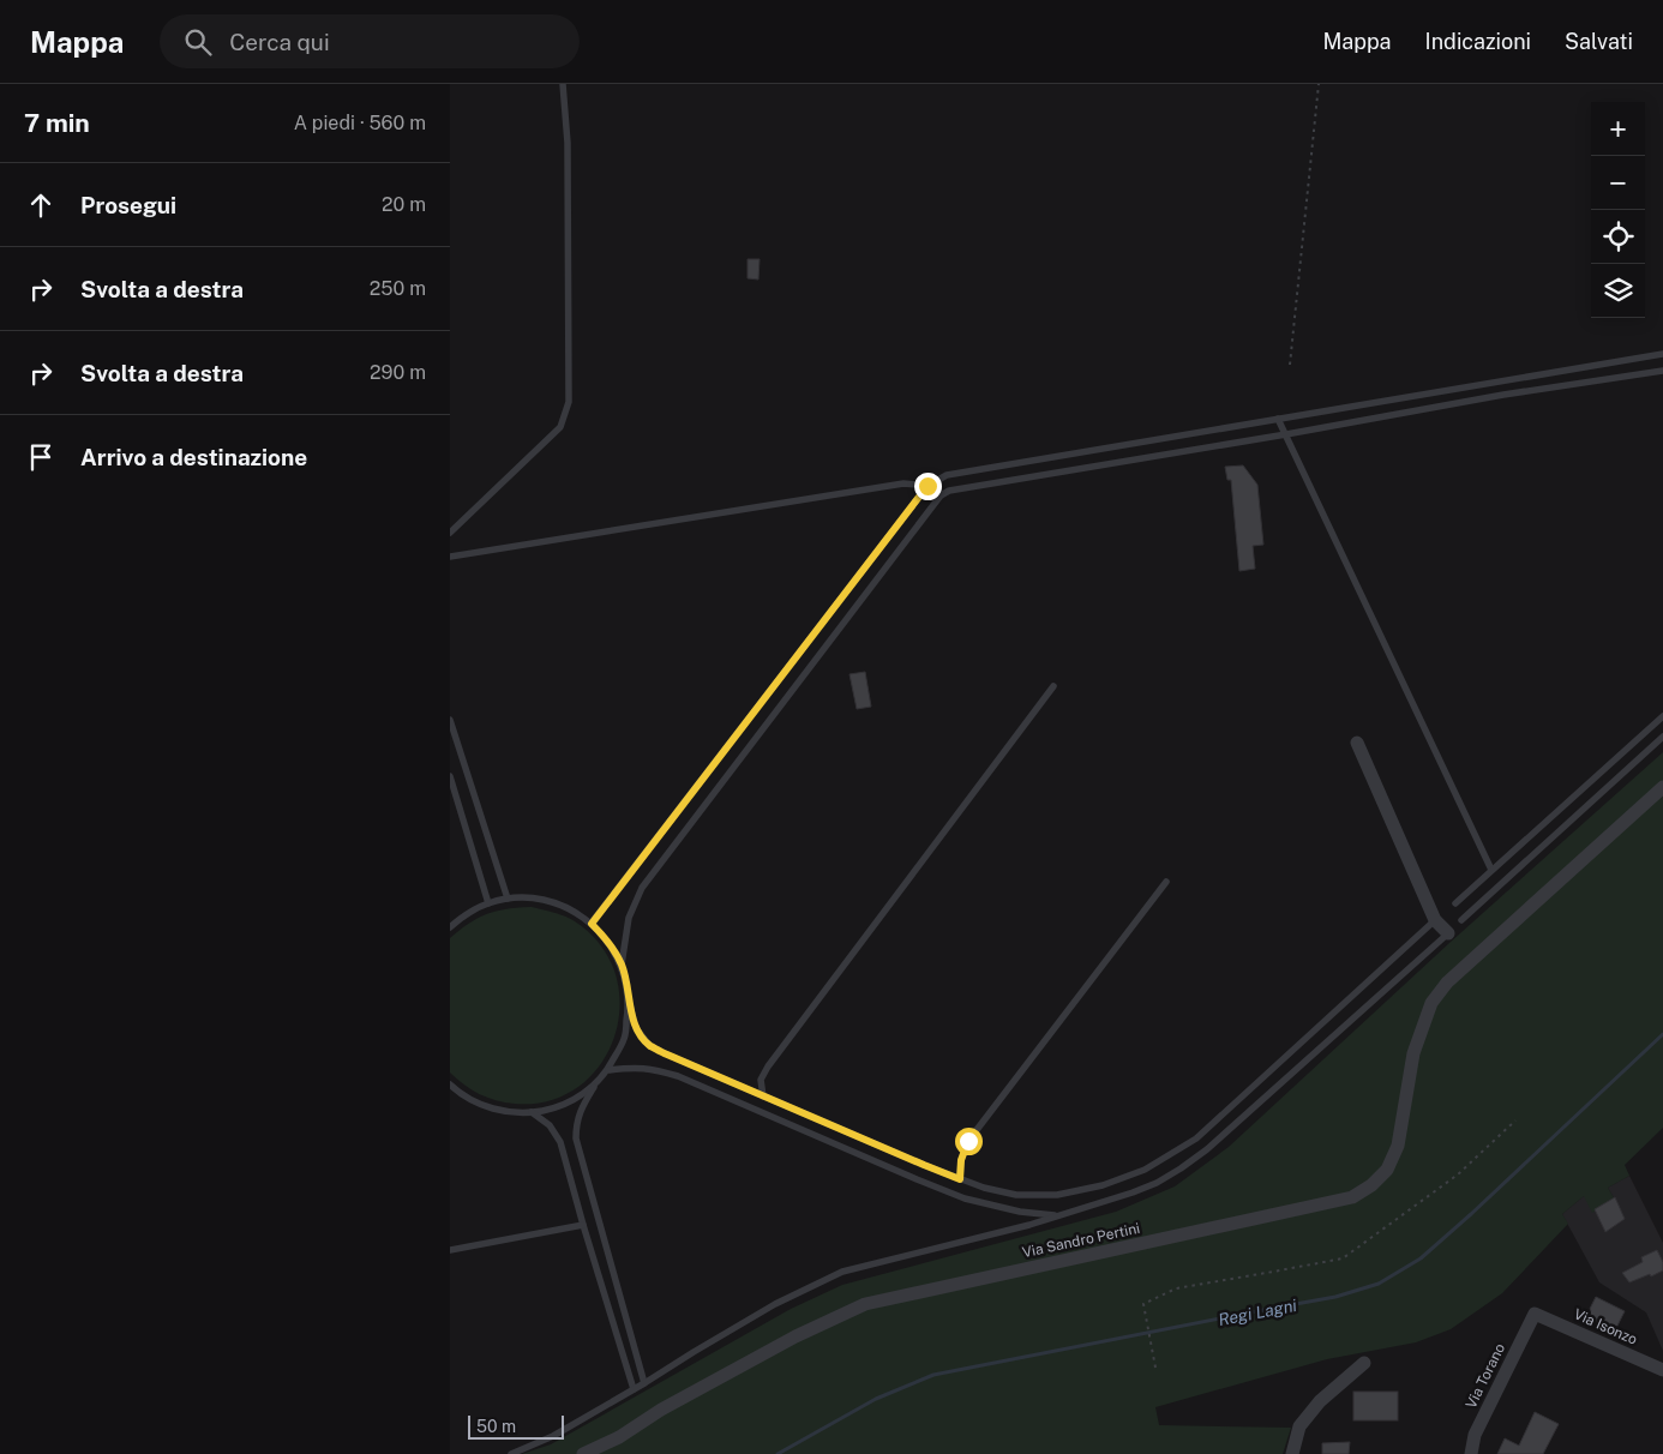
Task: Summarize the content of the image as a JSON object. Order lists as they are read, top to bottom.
{
  "streets": {
    "street": ["Via Sandro Pertini", "Via Isonzo", "Via Torano"]
  },
  "crossings": [
    ["Via Isonzo", "Via Torano"]
  ],
  "water": ["Regi Lagni"],
  "scale_bar": "50 m",
  "page": {
    "header": "Mappa",
    "search": "Cerca qui",
    "nav": ["Mappa", "Indicazioni", "Salvati"],
    "heading": ["7 min", "A piedi · 560 m"],
    "map_buttons": ["+", "−"],
    "list": [
      ["Prosegui", "20 m"],
      ["Svolta a destra", "250 m"],
      ["Svolta a destra", "290 m"],
      "Arrivo a destinazione"
    ],
    "scale": "50 m"
  }
}
